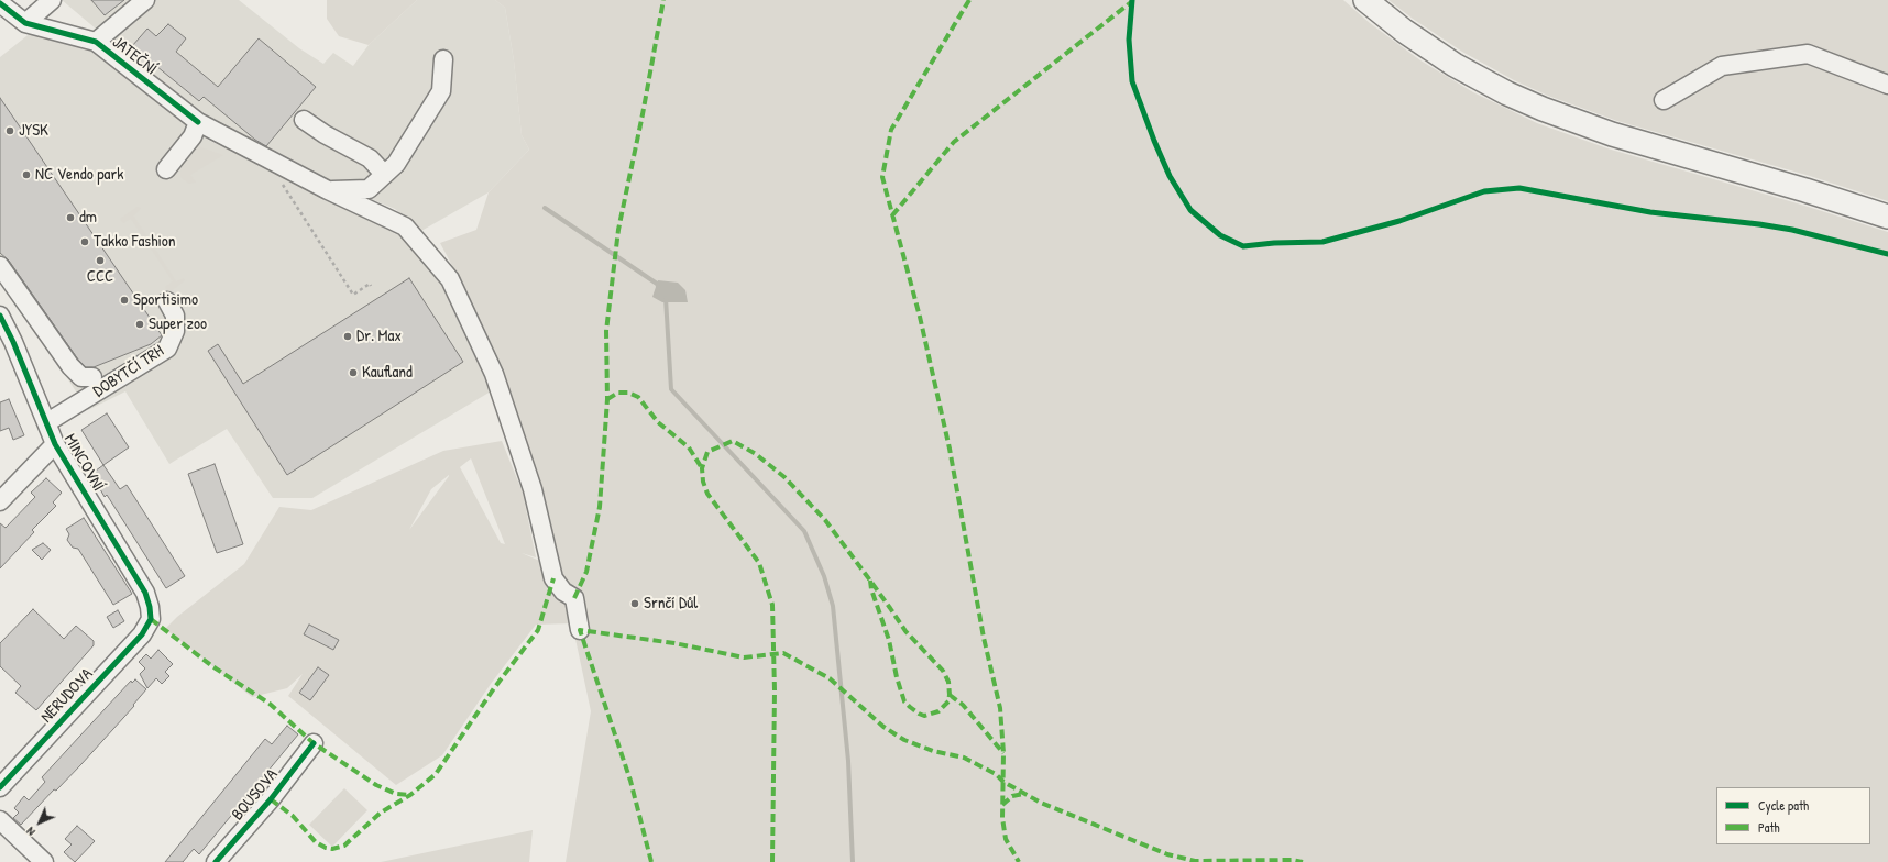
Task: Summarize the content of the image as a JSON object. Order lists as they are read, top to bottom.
{
  "streets": {
    "street": [
      "JATEČNÍ",
      "DOBYTČÍ TRH",
      "MINCOVNÍ",
      "NERUDOVA",
      "BOUSOVA"
    ]
  },
  "crossings": [
    ["DOBYTČÍ TRH", "MINCOVNÍ"],
    ["MINCOVNÍ", "NERUDOVA"]
  ],
  "places": [
    "JYSK",
    "NC Vendo park",
    "dm",
    "Takko Fashion",
    "CCC",
    "Sportisimo",
    "Super zoo",
    "Dr. Max",
    "Kaufland",
    "Srnčí Důl"
  ],
  "legend": ["Cycle path", "Path"],
  "north": "bottom left"
}
